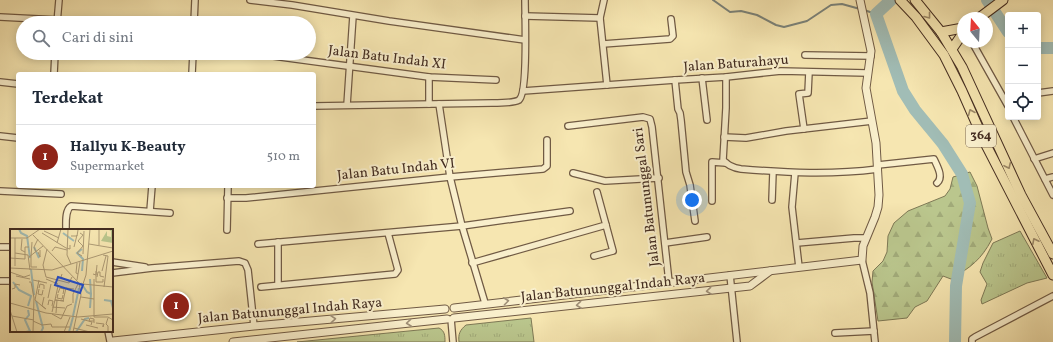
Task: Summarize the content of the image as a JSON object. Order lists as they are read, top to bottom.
{
  "streets": {
    "main road": ["364"],
    "street": [
      "Jalan Batu Indah XI",
      "Jalan Baturahayu",
      "Jalan Batu Indah VI",
      "Jalan Batununggal Sari",
      "Jalan Batununggal Indah Raya"
    ]
  },
  "crossings": [
    ["Jalan Batununggal Sari", "Jalan Batununggal Indah Raya"]
  ],
  "north": "top",
  "page": {
    "map_buttons": ["+", "−"],
    "search": "Cari di sini",
    "heading": "Terdekat",
    "list": [
      {
        "mark": "1",
        "name": "Hallyu K-Beauty",
        "note": "Supermarket",
        "value": "510 m"
      }
    ],
    "pins": "1"
  }
}
